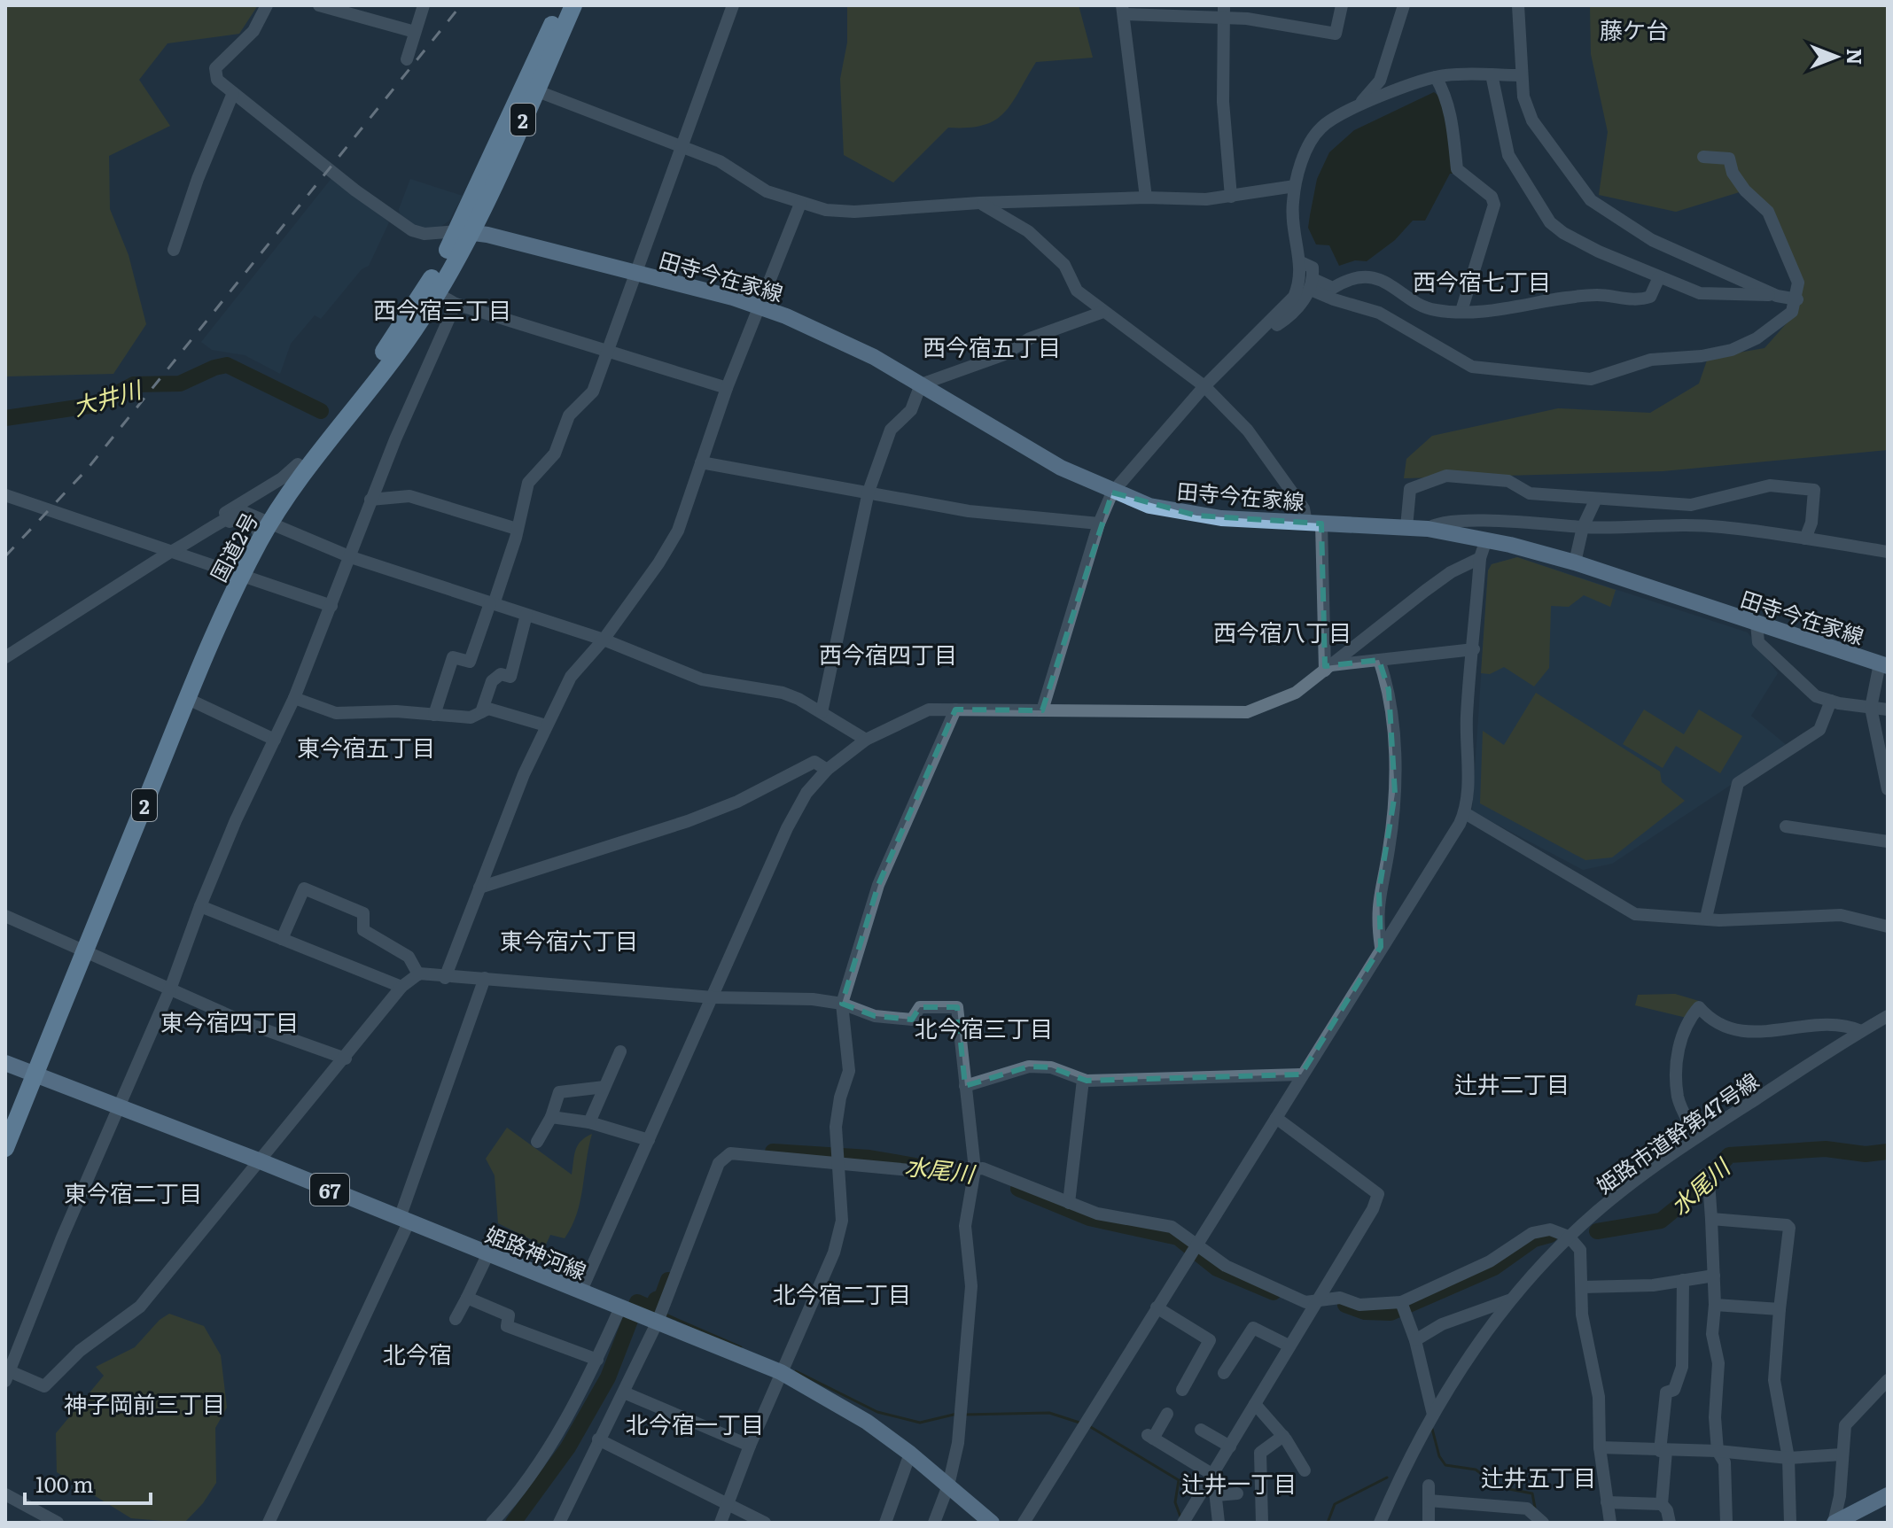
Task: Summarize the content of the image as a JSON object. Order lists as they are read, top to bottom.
{
  "streets": {
    "highway": ["2", "国道2号"],
    "main road": ["田寺今在家線", "67", "姫路神河線"],
    "street": ["姫路市道幹第47号線"]
  },
  "crossings": [
    ["田寺今在家線", "国道2号"],
    ["国道2号", "姫路神河線"]
  ],
  "districts": [
    "藤ケ台",
    "西今宿七丁目",
    "西今宿三丁目",
    "西今宿五丁目",
    "西今宿八丁目",
    "西今宿四丁目",
    "東今宿五丁目",
    "東今宿六丁目",
    "東今宿四丁目",
    "北今宿三丁目",
    "辻井二丁目",
    "東今宿二丁目",
    "北今宿二丁目",
    "北今宿",
    "神子岡前三丁目",
    "北今宿一丁目",
    "辻井五丁目",
    "辻井一丁目"
  ],
  "water": ["大井川", "水尾川"],
  "scale_bar": "100 m",
  "north": "right"
}
